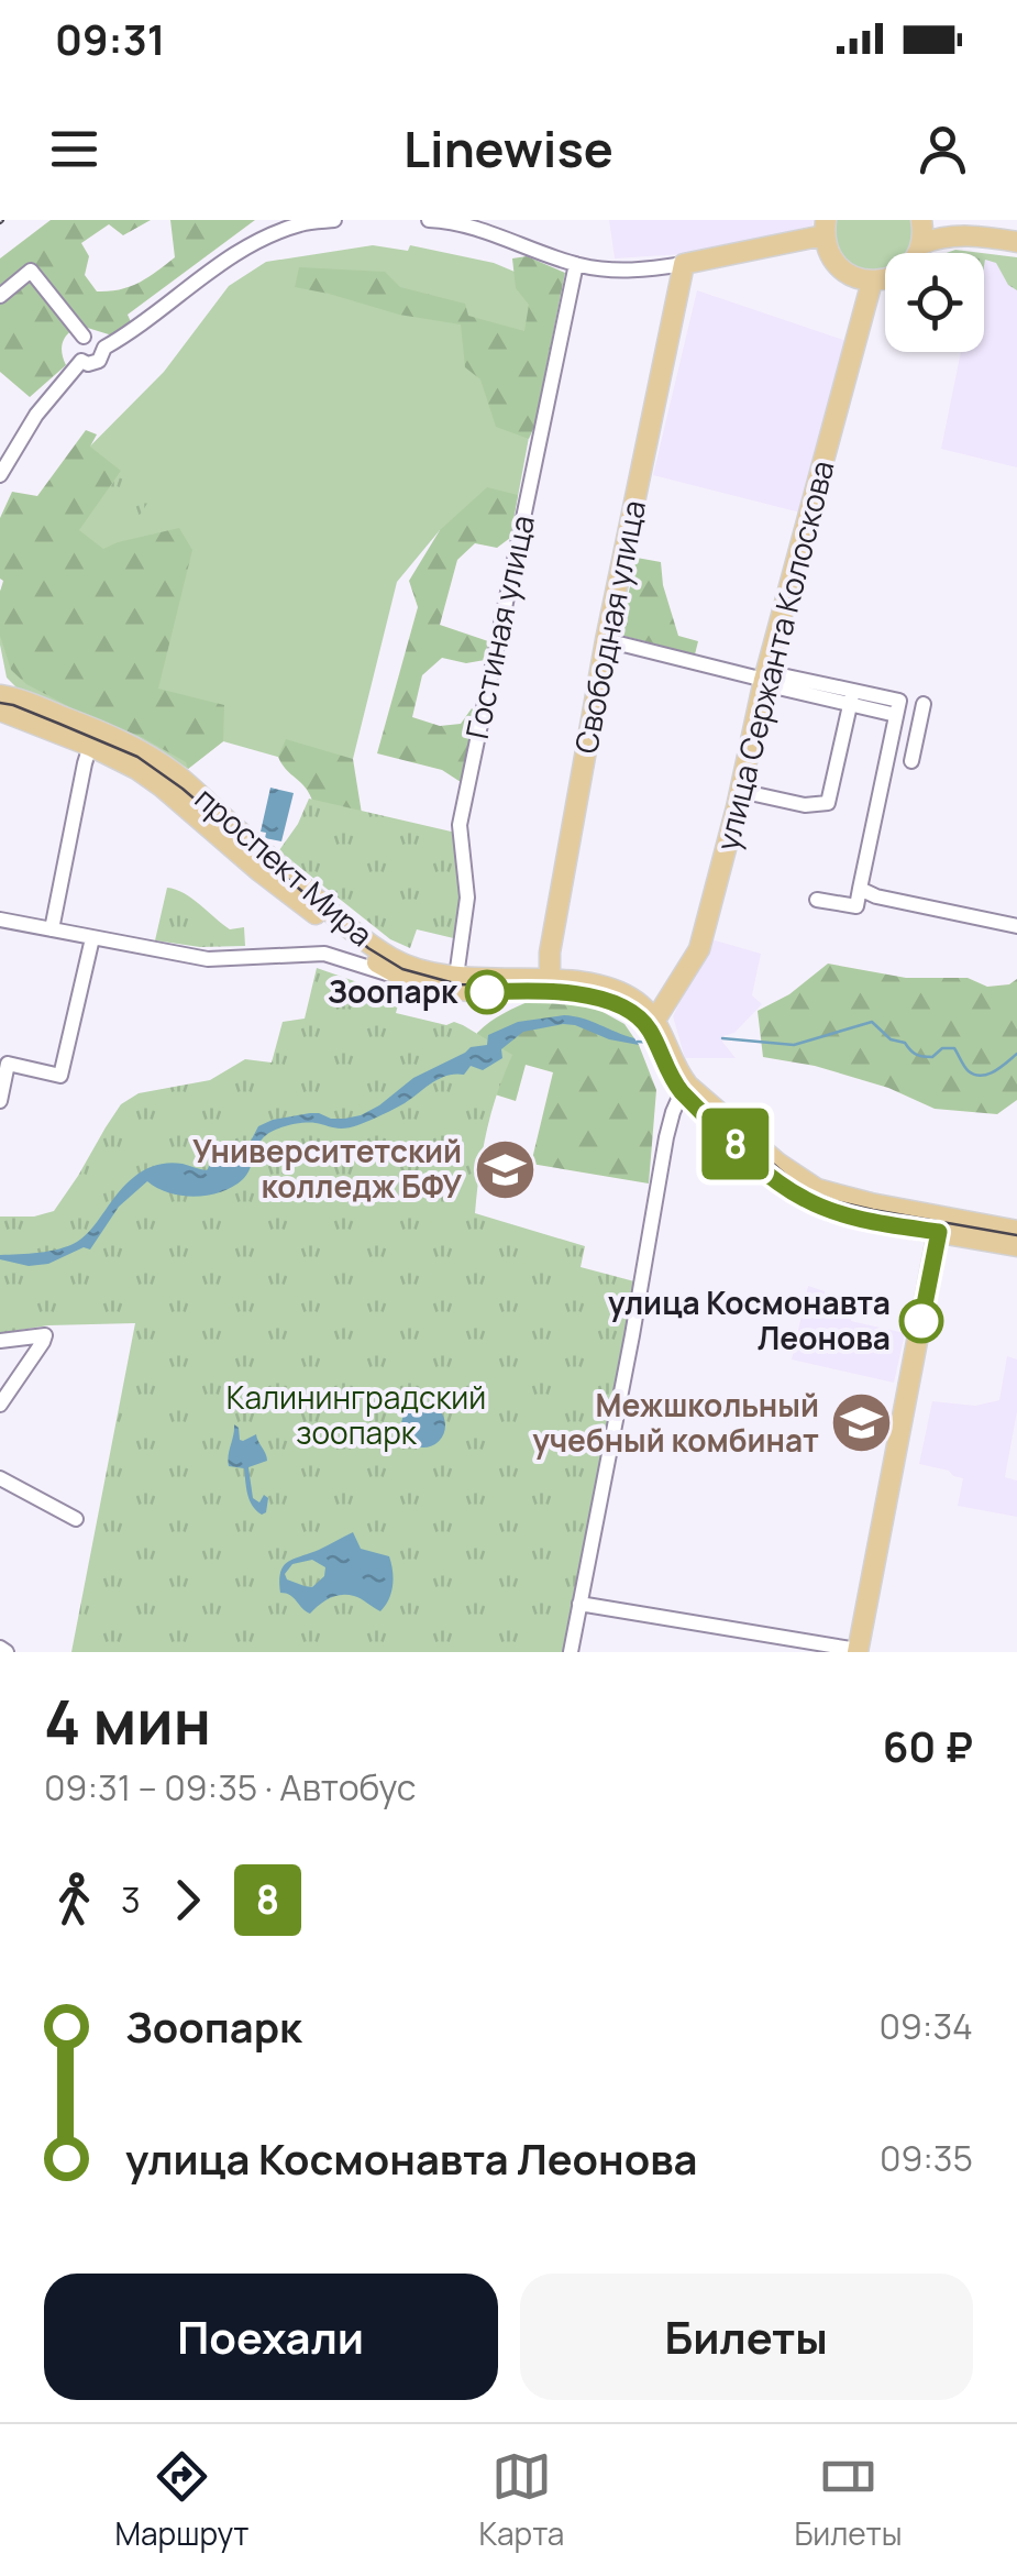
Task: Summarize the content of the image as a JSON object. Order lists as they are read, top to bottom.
{
  "streets": {
    "main road": ["Свободная улица", "улица Сержанта Колоскова", "проспект Мира"],
    "street": ["Гостиная улица"]
  },
  "crossings": [
    ["Гостиная улица", "проспект Мира"],
    ["Свободная улица", "проспект Мира"],
    ["улица Сержанта Колоскова", "проспект Мира"]
  ],
  "parks": ["Калининградский зоопарк"],
  "places": {
    "other": ["Зоопарк", "улица Космонавта Леонова"],
    "school or university": ["Университетский колледж БФУ", "Межшкольный учебный комбинат"]
  },
  "lines": ["bus line 8"],
  "page": {
    "status": "09:31",
    "header": "Linewise",
    "on_map": "8",
    "heading": ["4 мин", "09:31 – 09:35 · Автобус", "60 ₽"],
    "legs": ["3", "8"],
    "list": [
      {
        "name": "Зоопарк",
        "value": "09:34"
      },
      {
        "name": "улица Космонавта Леонова",
        "value": "09:35"
      }
    ],
    "buttons": ["Поехали", "Билеты"],
    "tabs": ["Маршрут", "Карта", "Билеты"]
  }
}
